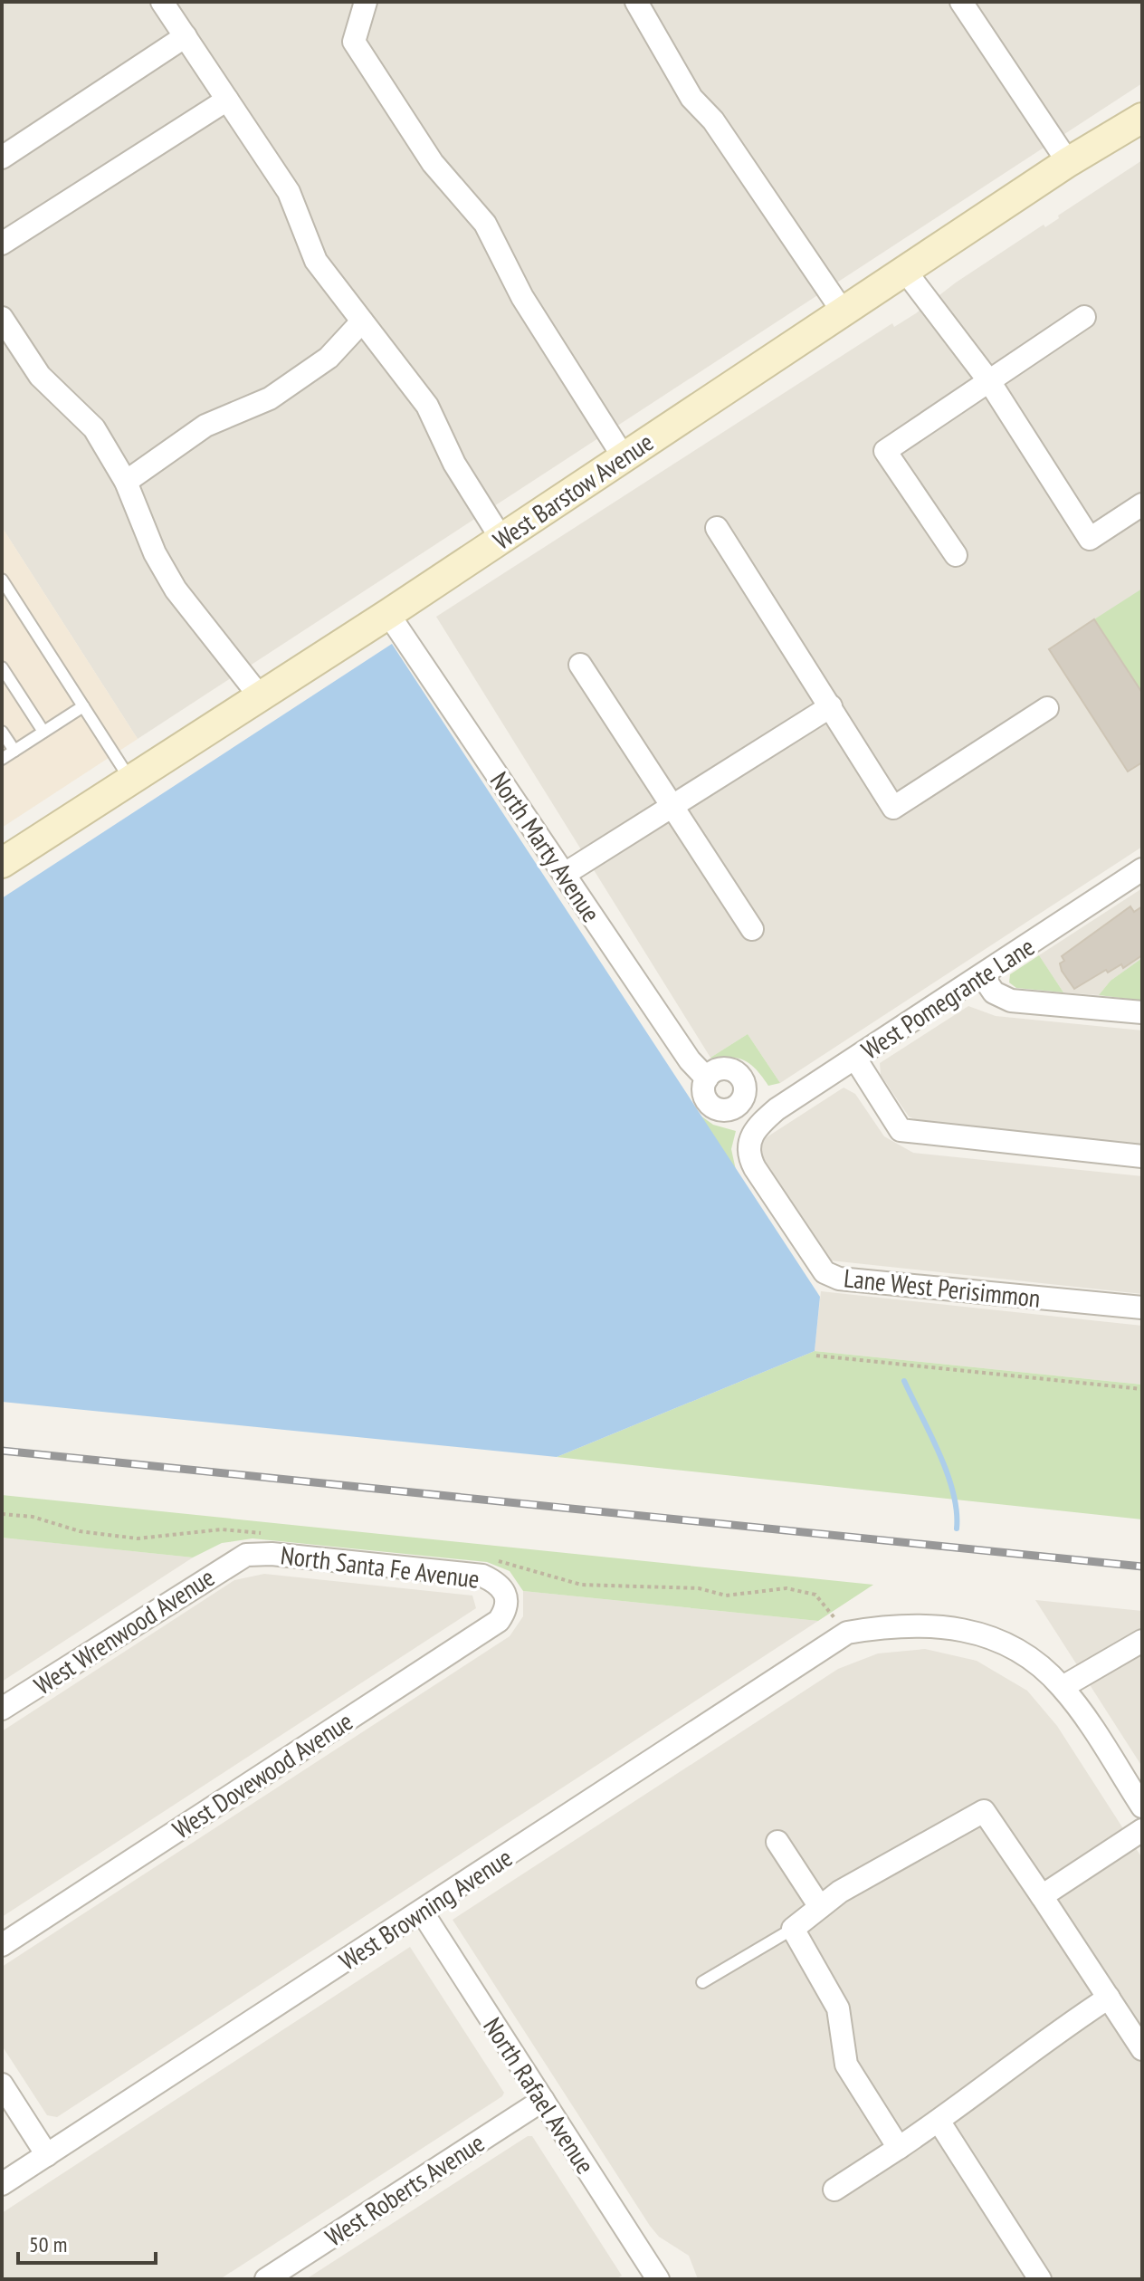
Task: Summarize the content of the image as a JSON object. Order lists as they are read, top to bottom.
{
  "streets": {
    "street": [
      "West Barstow Avenue",
      "North Marty Avenue",
      "West Pomegrante Lane",
      "Lane West Perisimmon",
      "North Santa Fe Avenue",
      "West Wrenwood Avenue",
      "West Dovewood Avenue",
      "West Browning Avenue",
      "North Rafael Avenue",
      "West Roberts Avenue"
    ]
  },
  "crossings": [
    ["West Barstow Avenue", "North Marty Avenue"],
    ["North Marty Avenue", "West Pomegrante Lane"],
    ["North Marty Avenue", "Lane West Perisimmon"],
    ["West Pomegrante Lane", "Lane West Perisimmon"],
    ["North Santa Fe Avenue", "West Wrenwood Avenue"],
    ["North Santa Fe Avenue", "West Dovewood Avenue"],
    ["West Browning Avenue", "North Rafael Avenue"],
    ["North Rafael Avenue", "West Roberts Avenue"]
  ],
  "scale_bar": "50 m"
}
